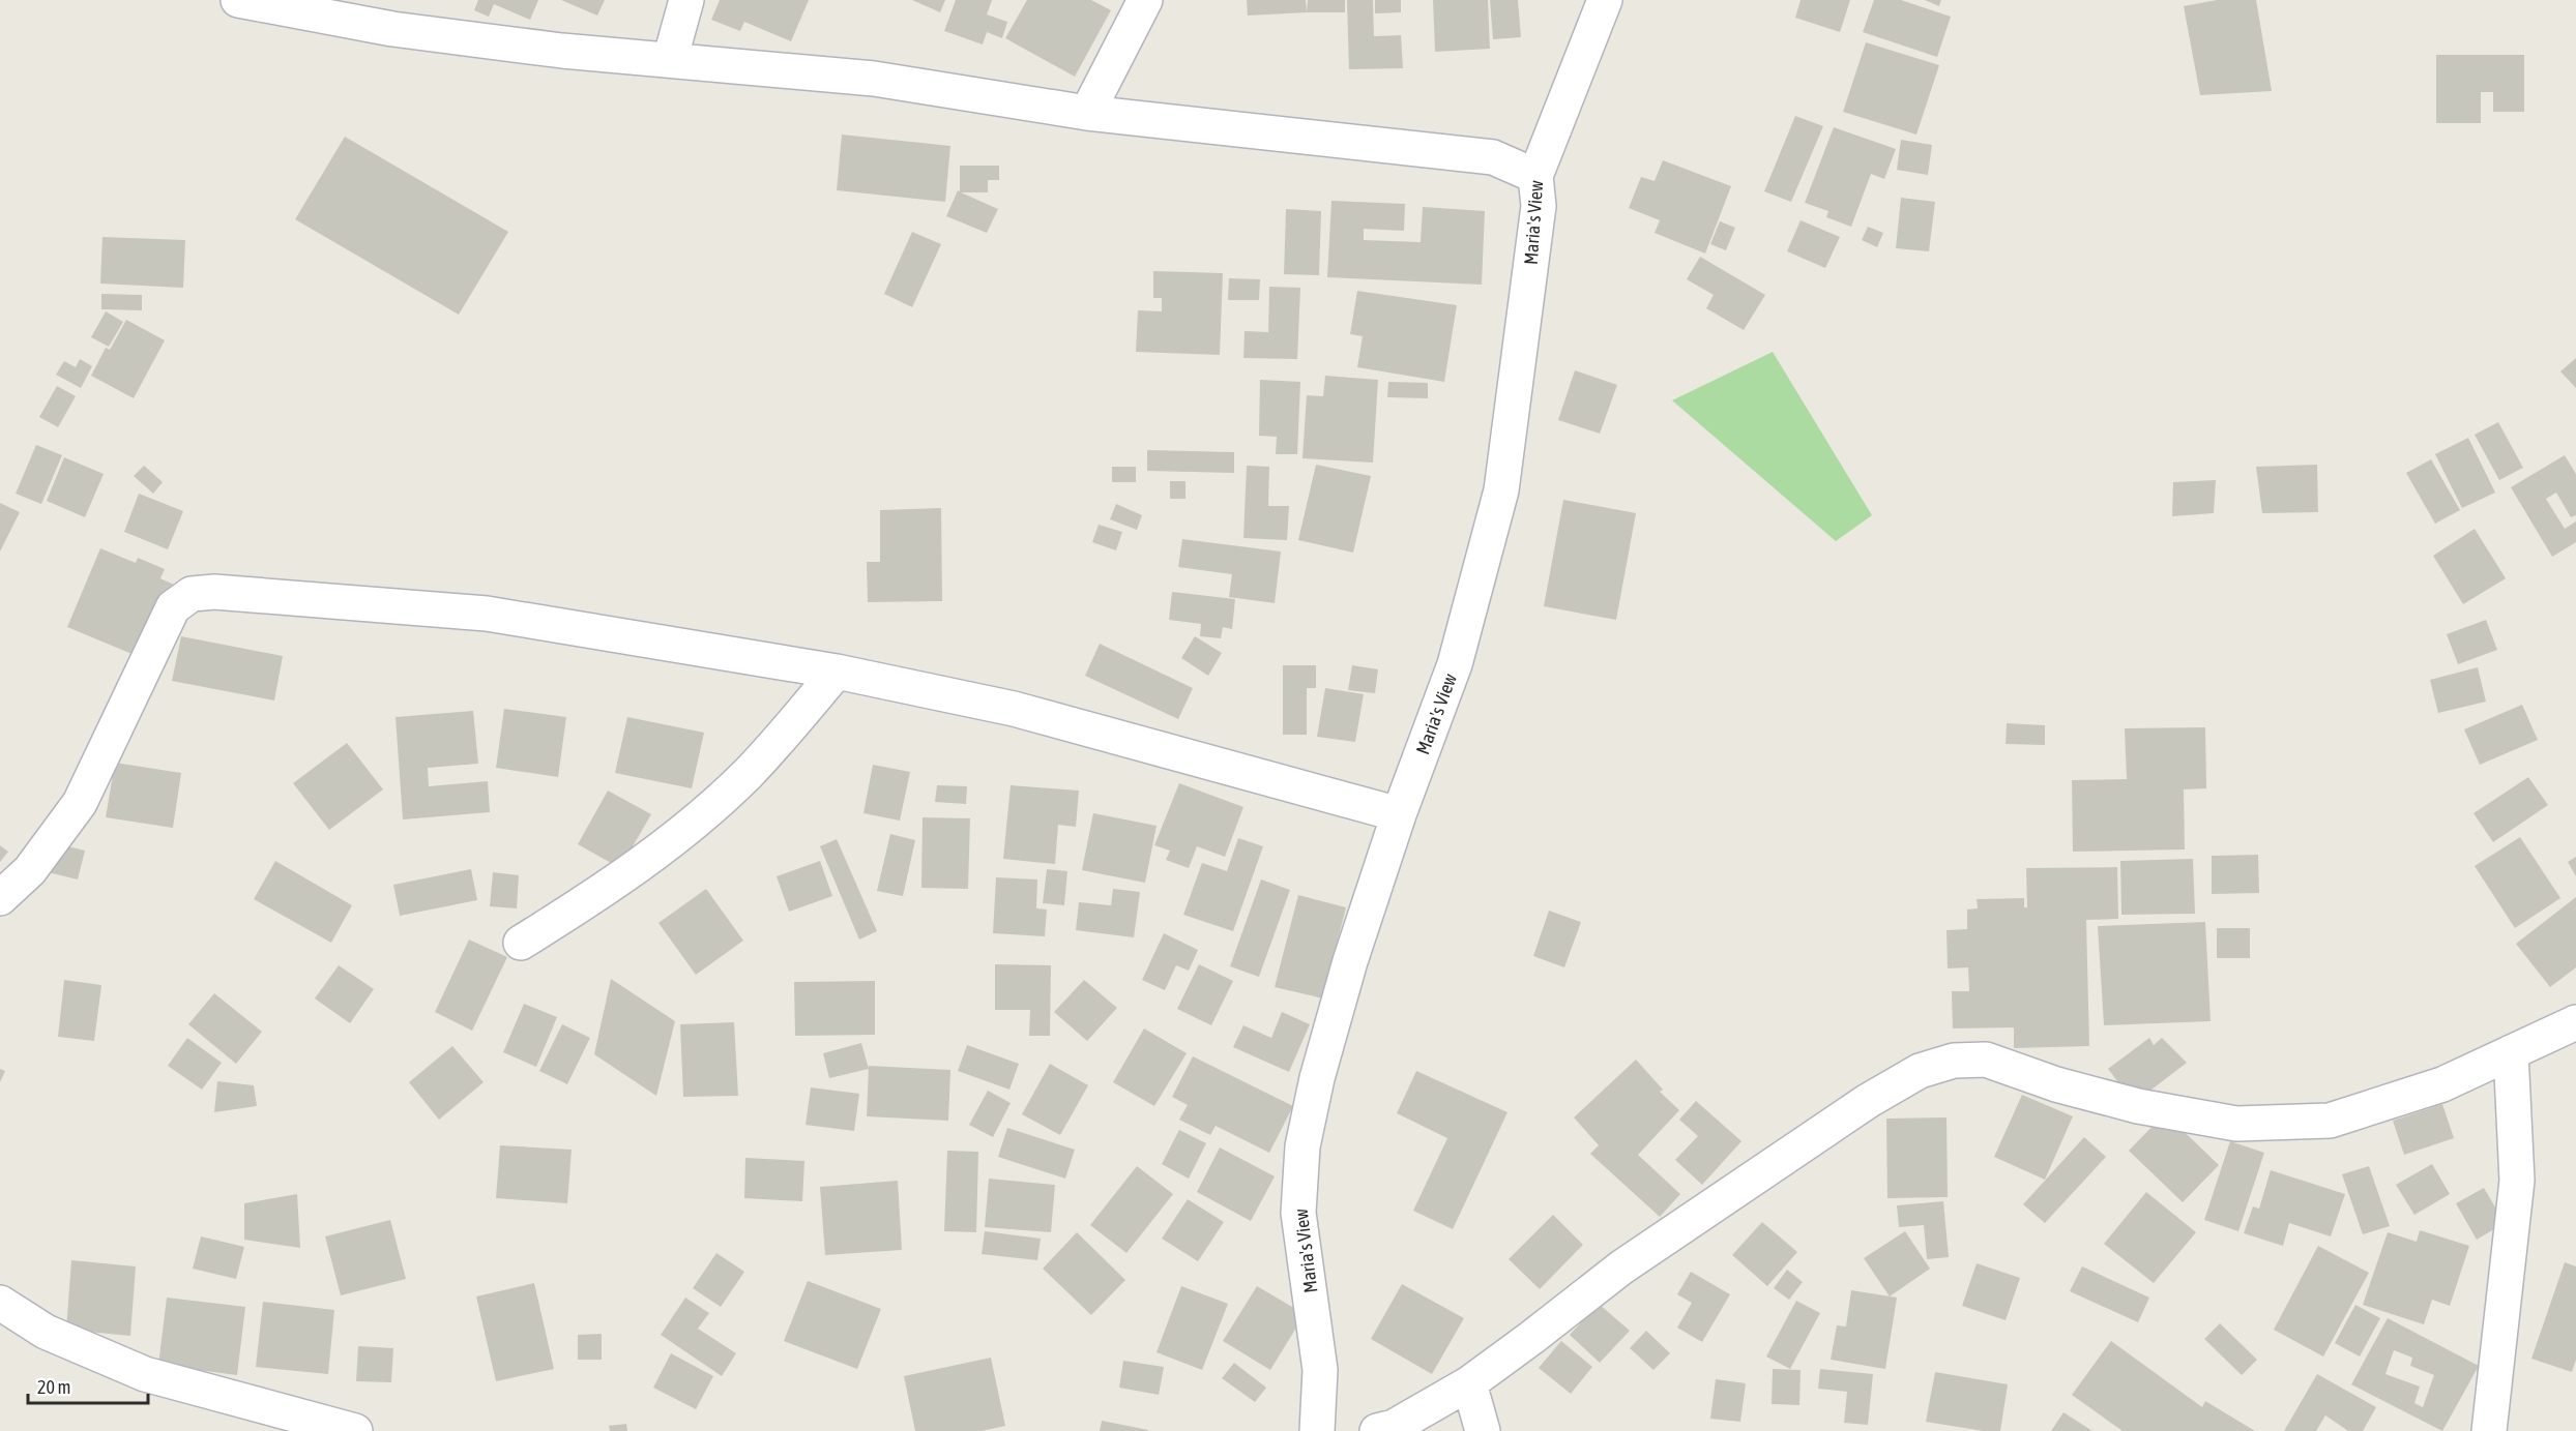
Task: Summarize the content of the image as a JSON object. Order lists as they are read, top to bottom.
{
  "streets": {
    "street": ["Maria's View"]
  },
  "scale_bar": "20 m"
}
